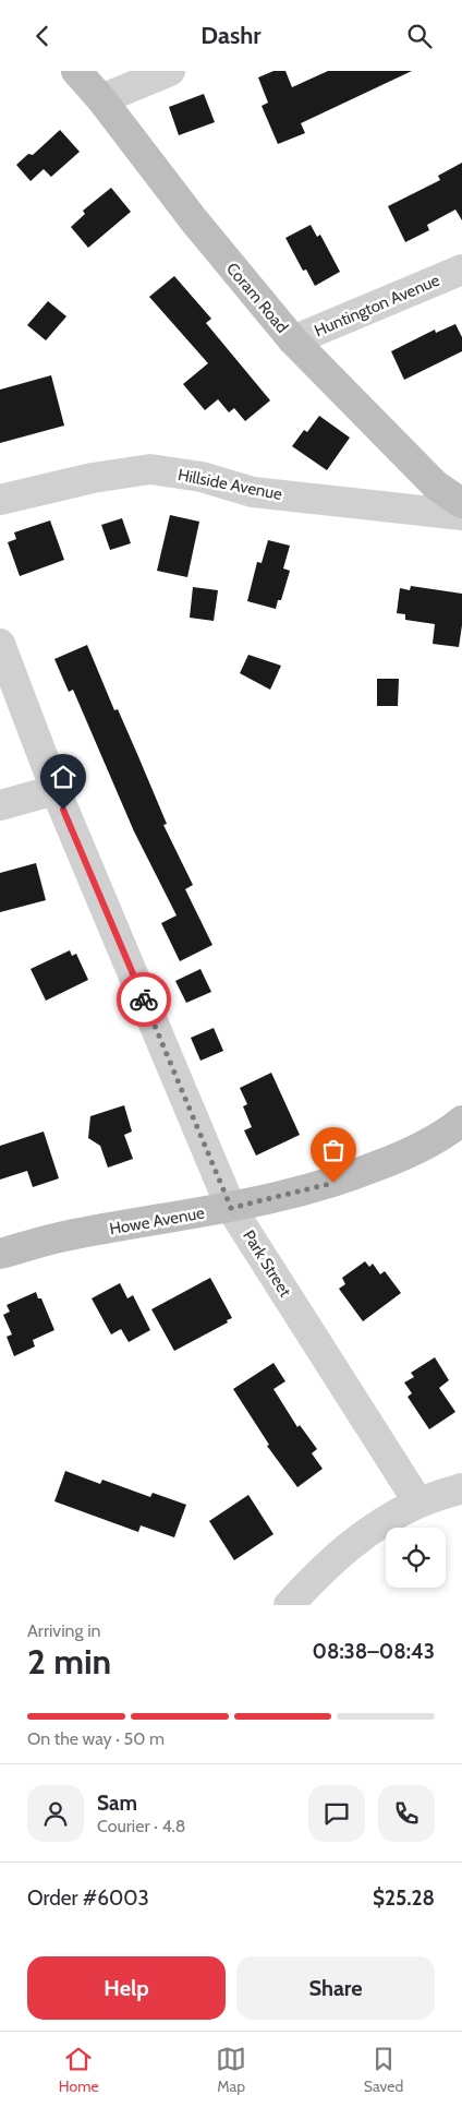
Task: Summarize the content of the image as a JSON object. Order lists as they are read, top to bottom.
{
  "streets": {
    "street": [
      "Coram Road",
      "Huntington Avenue",
      "Hillside Avenue",
      "Howe Avenue",
      "Park Street"
    ]
  },
  "crossings": [
    ["Coram Road", "Huntington Avenue"],
    ["Howe Avenue", "Park Street"]
  ],
  "page": {
    "header": "Dashr",
    "heading": ["2 min", "Arriving in", "08:38–08:43"],
    "panel": [
      "Sam",
      "Courier · 4.8",
      "Order #6003",
      "$25.28"
    ],
    "bar": "On the way · 50 m",
    "buttons": ["Help", "Share"],
    "tabs": ["Home", "Map", "Saved"]
  }
}
